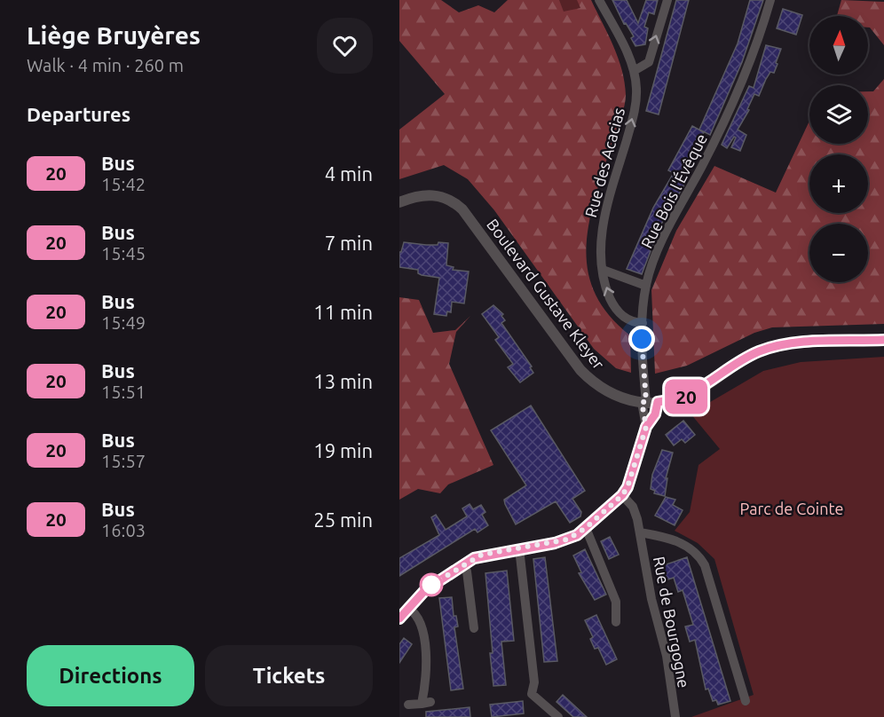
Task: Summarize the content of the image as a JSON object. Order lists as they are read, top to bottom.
{
  "streets": {
    "street": [
      "Rue des Acacias",
      "Rue Bois l'Évêque",
      "Boulevard Gustave Kleyer",
      "Rue de Bourgogne"
    ]
  },
  "crossings": [
    ["Rue des Acacias", "Rue Bois l'Évêque"],
    ["Rue Bois l'Évêque", "Boulevard Gustave Kleyer"]
  ],
  "one_way": ["Rue des Acacias"],
  "parks": ["Parc de Cointe"],
  "lines": ["bus line 20"],
  "north": "top",
  "page": {
    "heading": [
      ["Liège Bruyères", "Walk · 4 min · 260 m"],
      "Departures"
    ],
    "on_map": "20",
    "map_buttons": ["+", "−"],
    "list": [
      {
        "mark": "20",
        "name": "Bus",
        "note": "15:42",
        "value": "4 min"
      },
      {
        "mark": "20",
        "name": "Bus",
        "note": "15:45",
        "value": "7 min"
      },
      {
        "mark": "20",
        "name": "Bus",
        "note": "15:49",
        "value": "11 min"
      },
      {
        "mark": "20",
        "name": "Bus",
        "note": "15:51",
        "value": "13 min"
      },
      {
        "mark": "20",
        "name": "Bus",
        "note": "15:57",
        "value": "19 min"
      },
      {
        "mark": "20",
        "name": "Bus",
        "note": "16:03",
        "value": "25 min"
      }
    ],
    "buttons": ["Directions", "Tickets"]
  }
}
